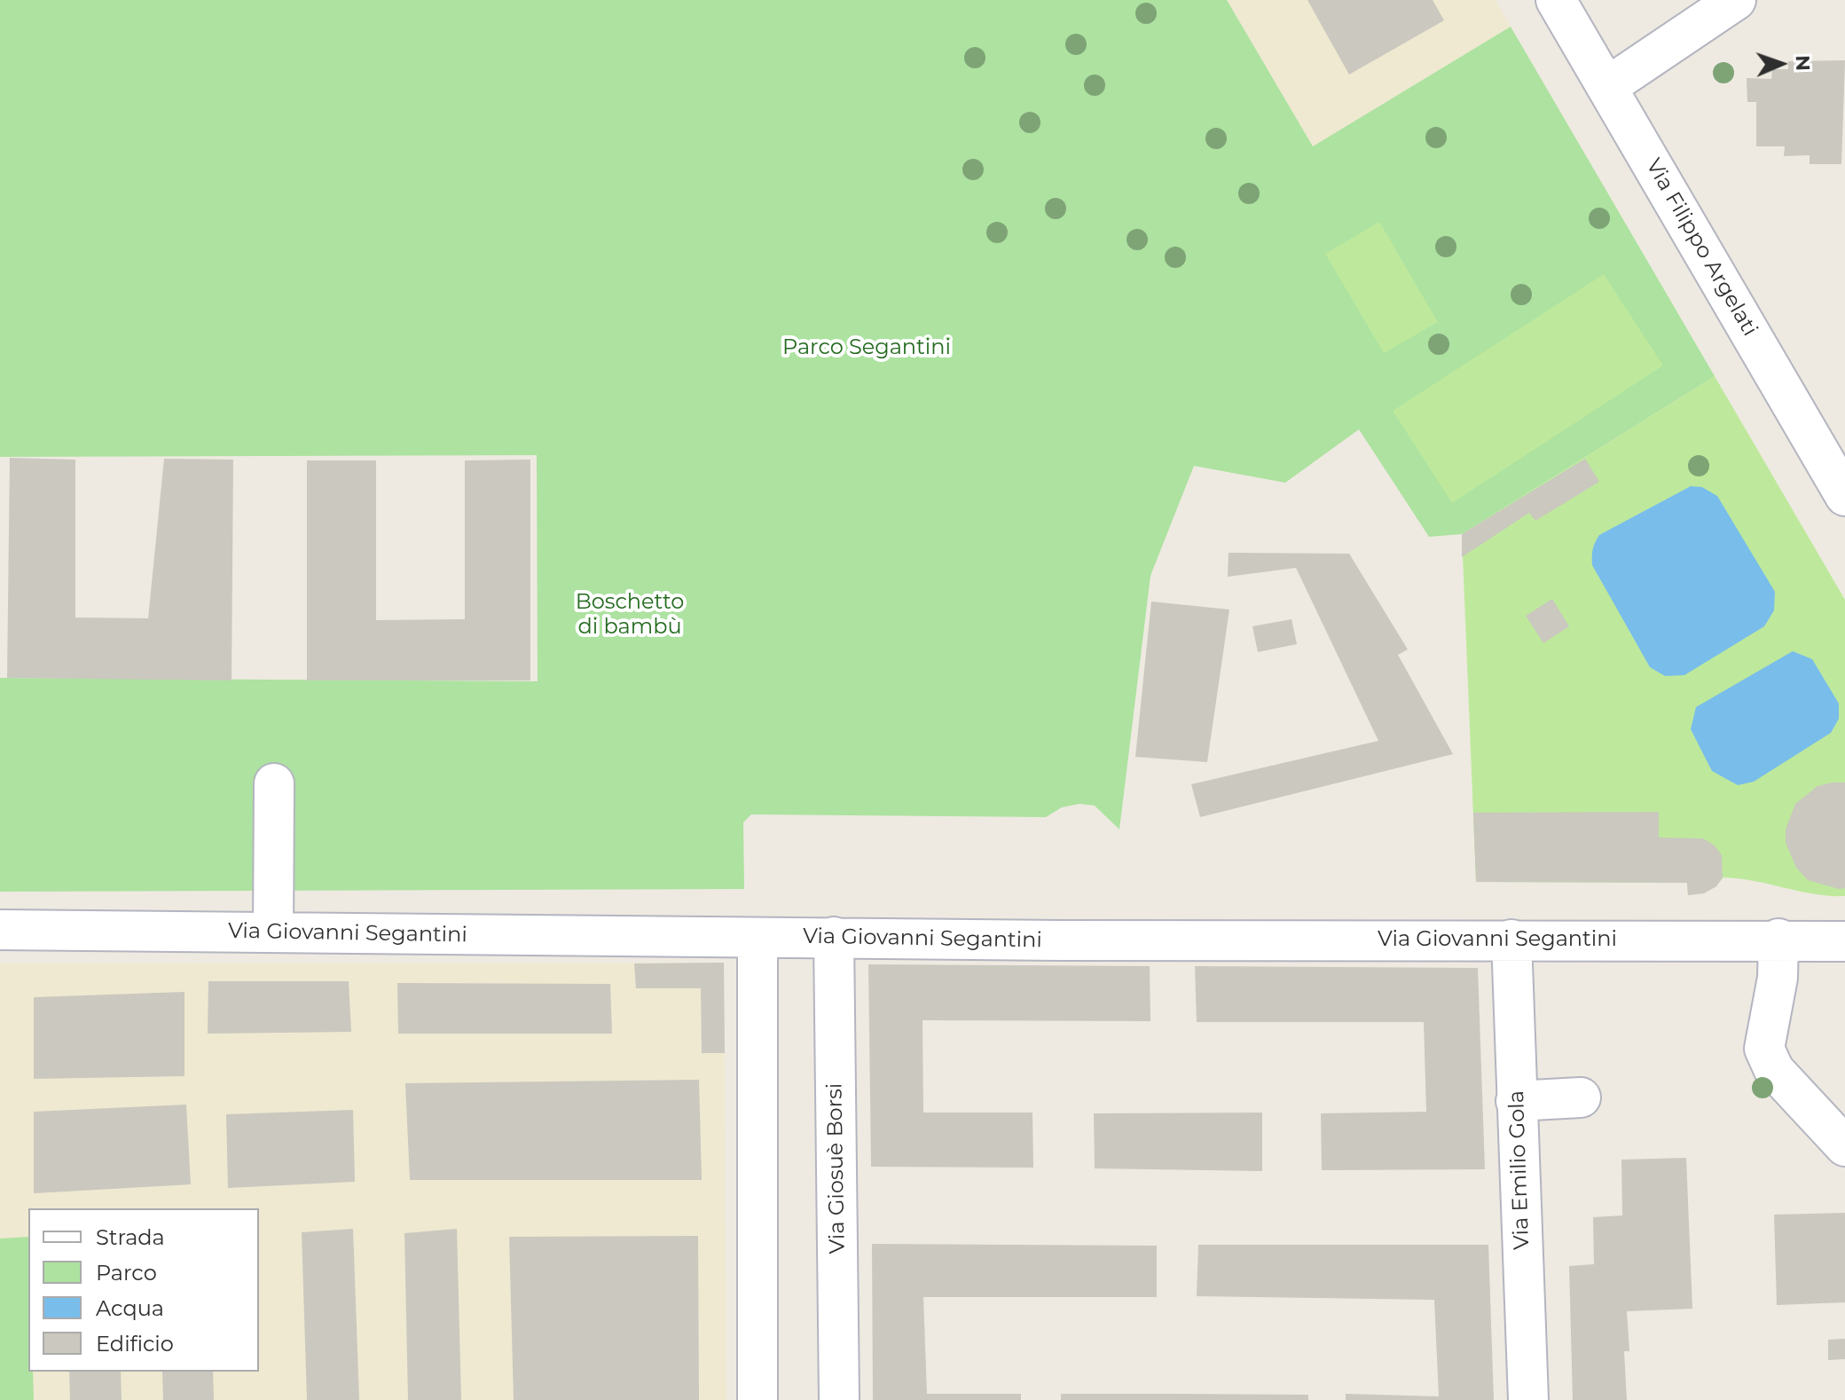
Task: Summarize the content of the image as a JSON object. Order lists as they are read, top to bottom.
{
  "streets": {
    "street": [
      "Via Filippo Argelati",
      "Via Giovanni Segantini",
      "Via Giosuè Borsi",
      "Via Emilio Gola"
    ]
  },
  "crossings": [
    ["Via Giovanni Segantini", "Via Giosuè Borsi"],
    ["Via Giovanni Segantini", "Via Emilio Gola"]
  ],
  "parks": ["Parco Segantini", "Boschetto di bambù"],
  "legend": [
    "Strada",
    "Parco",
    "Acqua",
    "Edificio"
  ],
  "north": "right"
}
